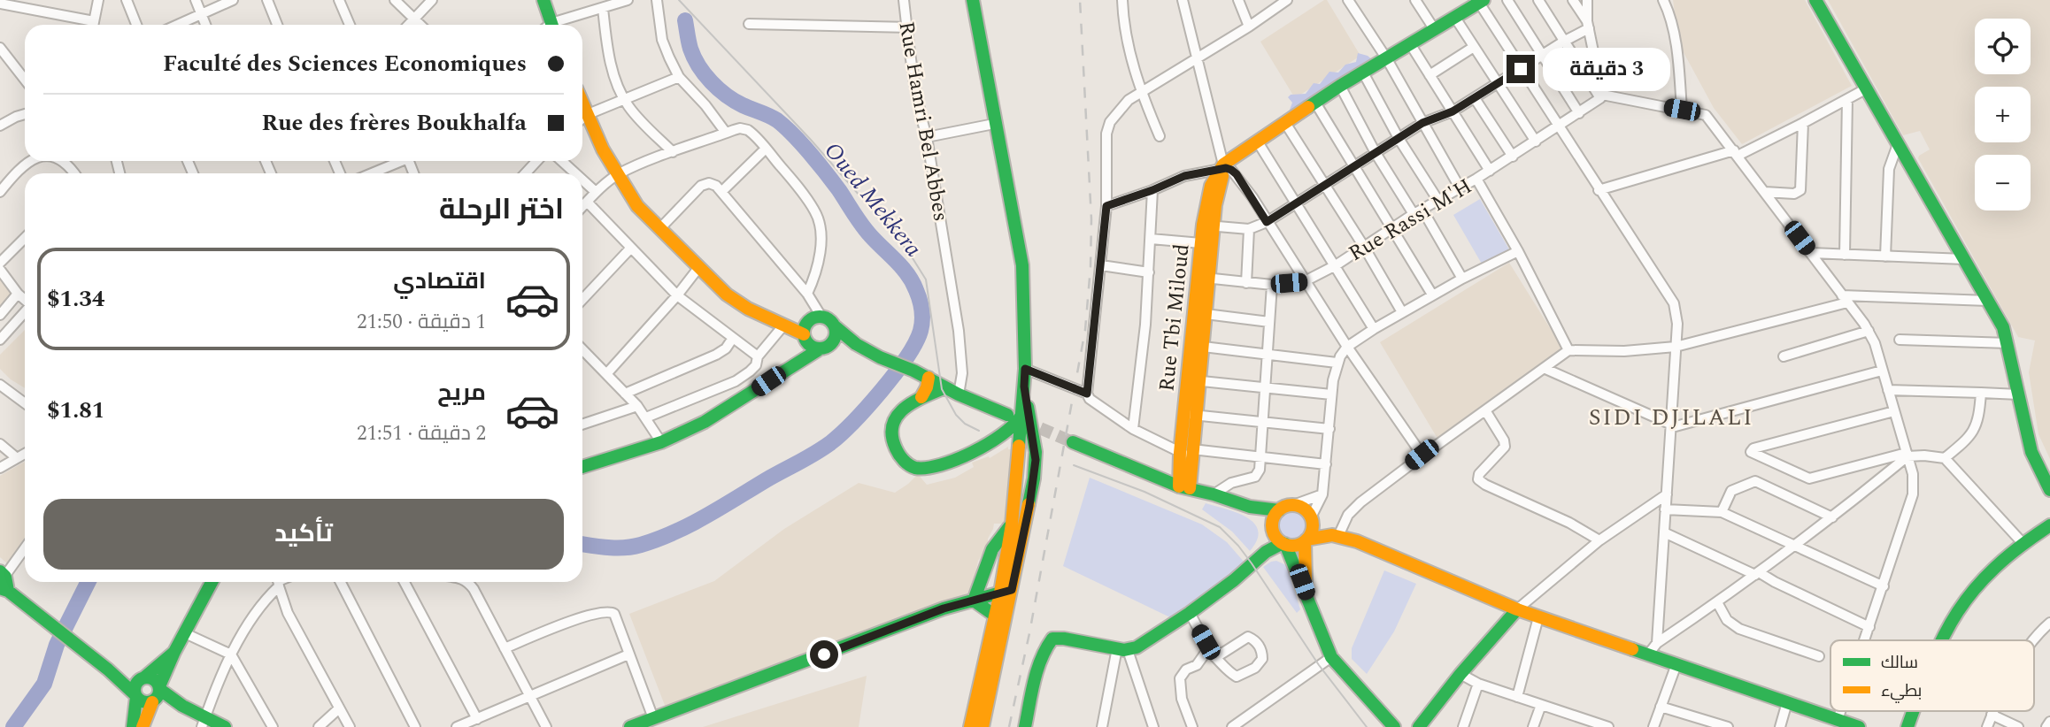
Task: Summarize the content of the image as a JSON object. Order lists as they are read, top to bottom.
{
  "streets": {
    "main road": ["Rue Tbi Miloud"],
    "street": ["Rue Hamri Bel Abbes", "Rue Rassi M'H"]
  },
  "crossings": [
    ["Rue Rassi M'H", "Rue Tbi Miloud"]
  ],
  "districts": ["SIDI DJILALI"],
  "water": ["Oued Mekkera"],
  "legend": ["سالك", "بطيء"],
  "page": {
    "map_buttons": ["+", "−"],
    "banner": ["Faculté des Sciences Economiques", "Rue des frères Boukhalfa"],
    "bubble": "3 دقيقة",
    "heading": "اختر الرحلة",
    "list": [
      {
        "name": "اقتصادي",
        "note": "1 دقيقة · 21:50",
        "value": "$1.34"
      },
      {
        "name": "مريح",
        "note": "2 دقيقة · 21:51",
        "value": "$1.81"
      }
    ],
    "buttons": "تأكيد"
  }
}
